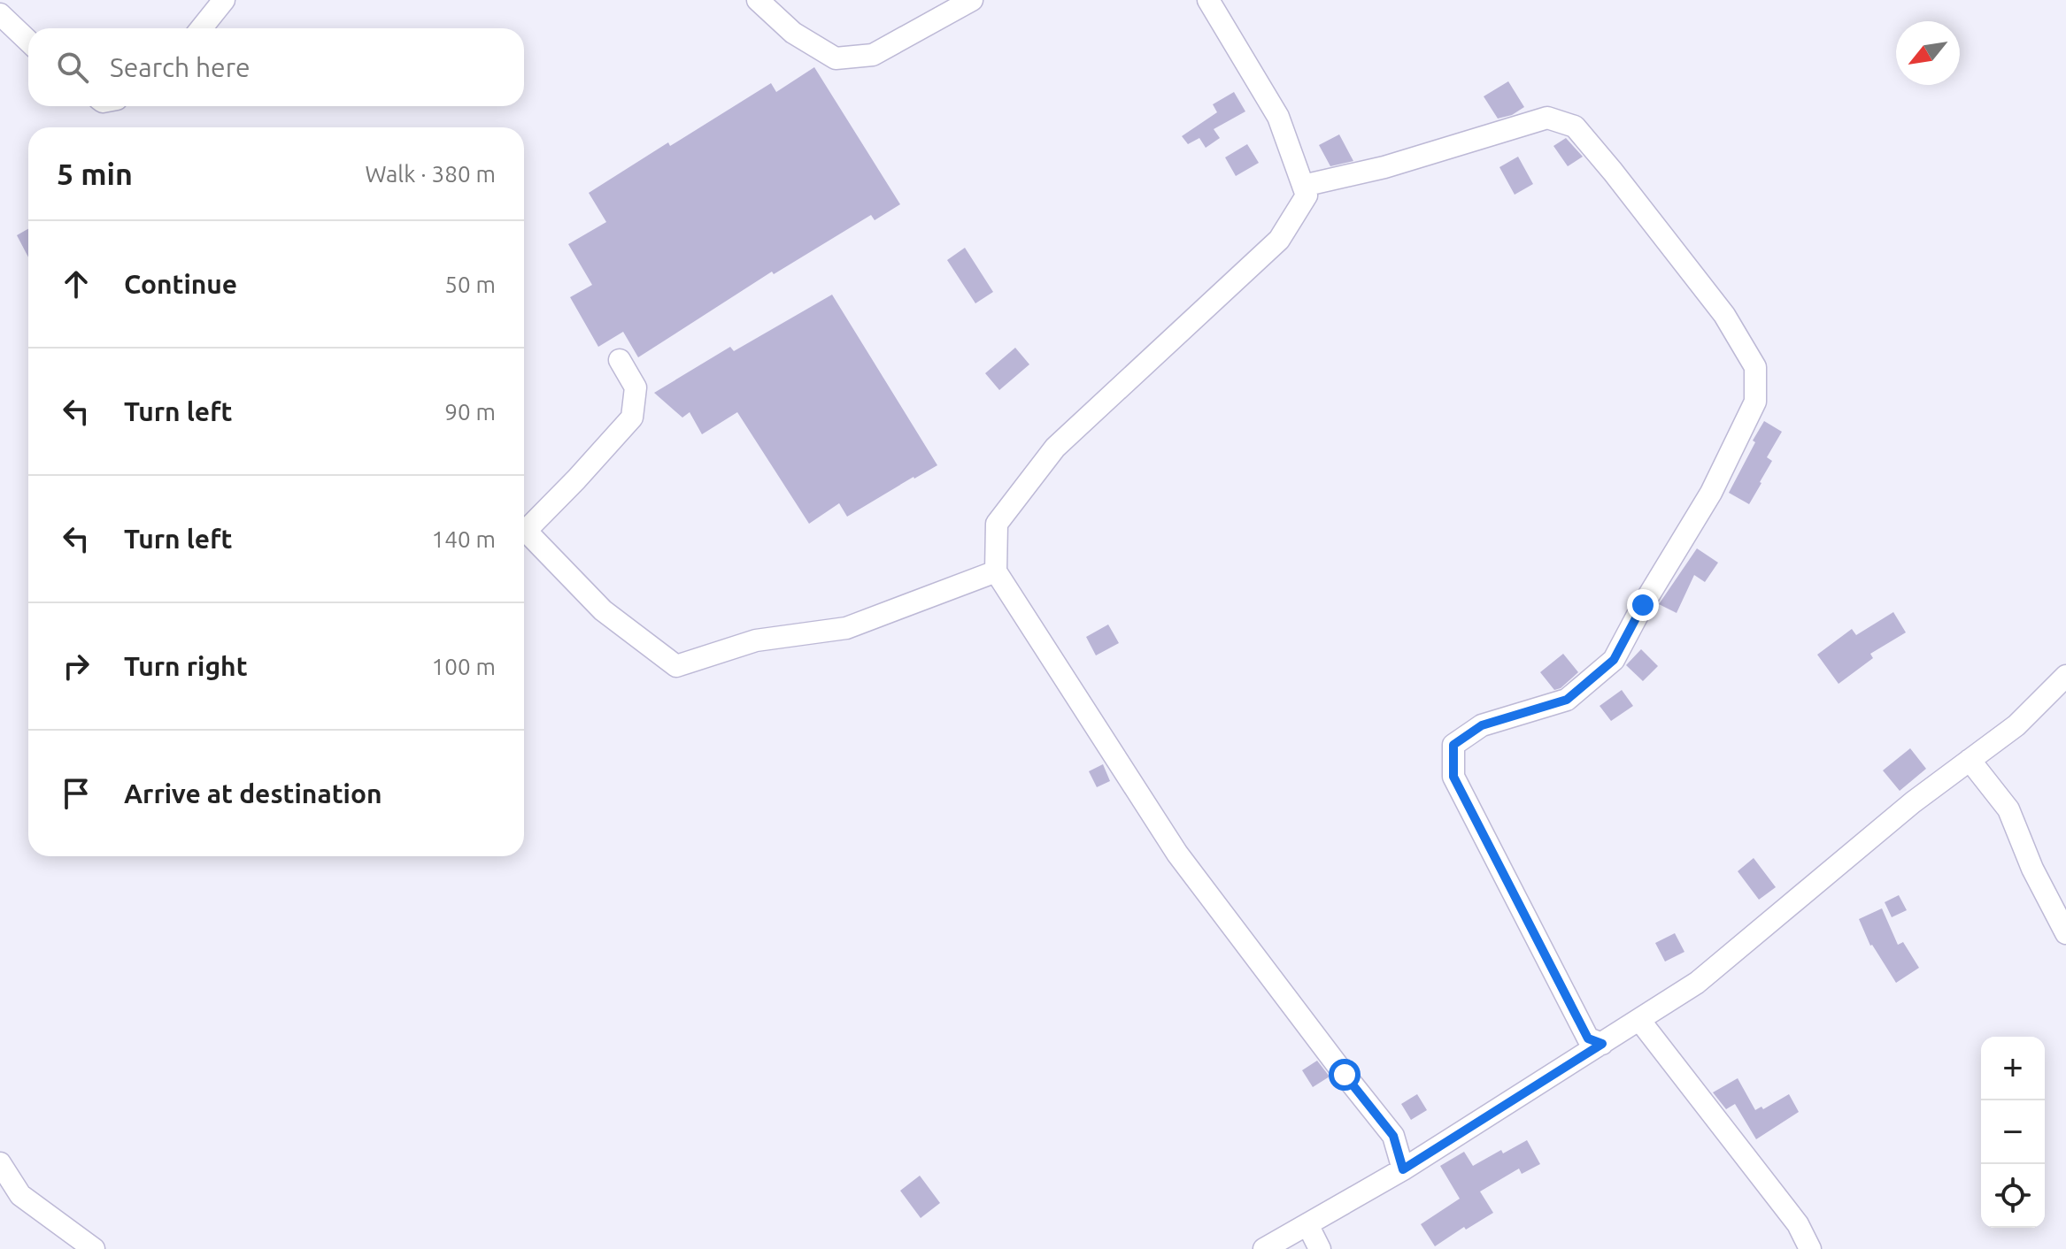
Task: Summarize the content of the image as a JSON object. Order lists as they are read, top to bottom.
{
  "north": "bottom left",
  "page": {
    "search": "Search here",
    "heading": ["5 min", "Walk · 380 m"],
    "list": [
      ["Continue", "50 m"],
      ["Turn left", "90 m"],
      ["Turn left", "140 m"],
      ["Turn right", "100 m"],
      "Arrive at destination"
    ],
    "map_buttons": ["+", "−"]
  }
}
